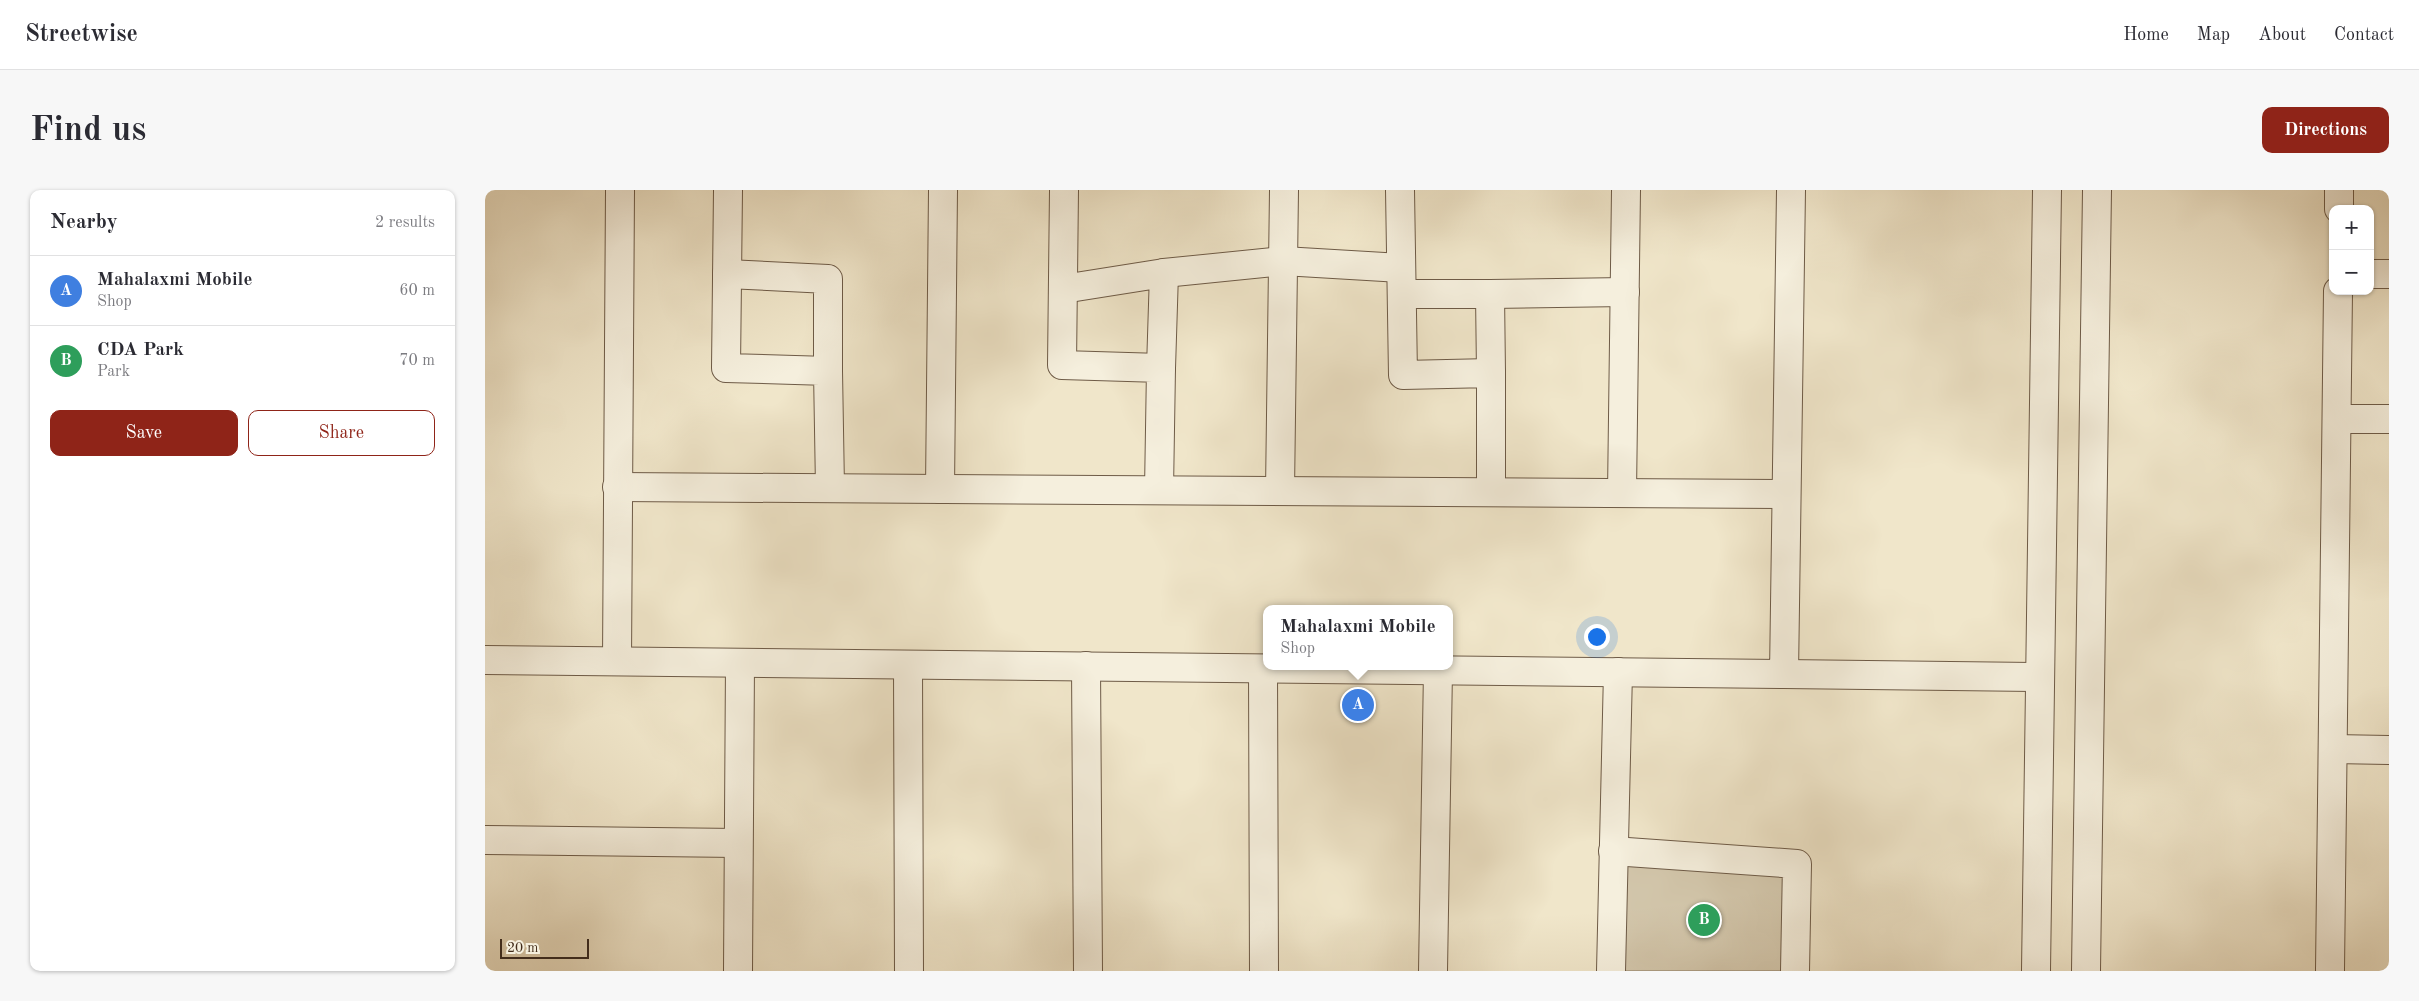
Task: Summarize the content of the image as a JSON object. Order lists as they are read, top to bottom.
{
  "scale_bar": "20 m",
  "page": {
    "header": "Streetwise",
    "nav": [
      "Home",
      "Map",
      "About",
      "Contact"
    ],
    "buttons": [
      "Directions",
      ["Save", "Share"]
    ],
    "title": "Find us",
    "heading": ["Nearby", "2 results"],
    "map_buttons": ["+", "−"],
    "list": [
      {
        "mark": "A",
        "name": "Mahalaxmi Mobile",
        "note": "Shop",
        "value": "60 m"
      },
      {
        "mark": "B",
        "name": "CDA Park",
        "note": "Park",
        "value": "70 m"
      }
    ],
    "popup": ["Mahalaxmi Mobile", "Shop"],
    "pins": ["A", "B"],
    "scale": "20 m"
  }
}
